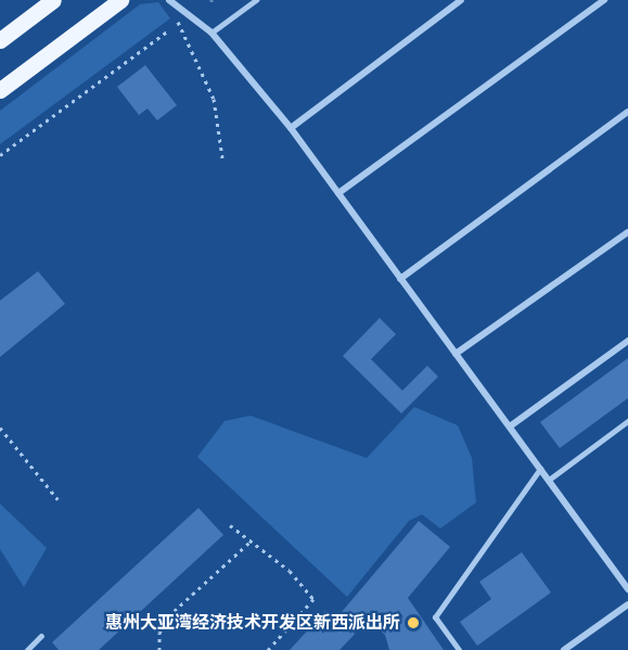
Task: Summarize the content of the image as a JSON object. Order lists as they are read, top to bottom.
{
  "places": ["惠州大亚湾经济技术开发区新西派出所"]
}
